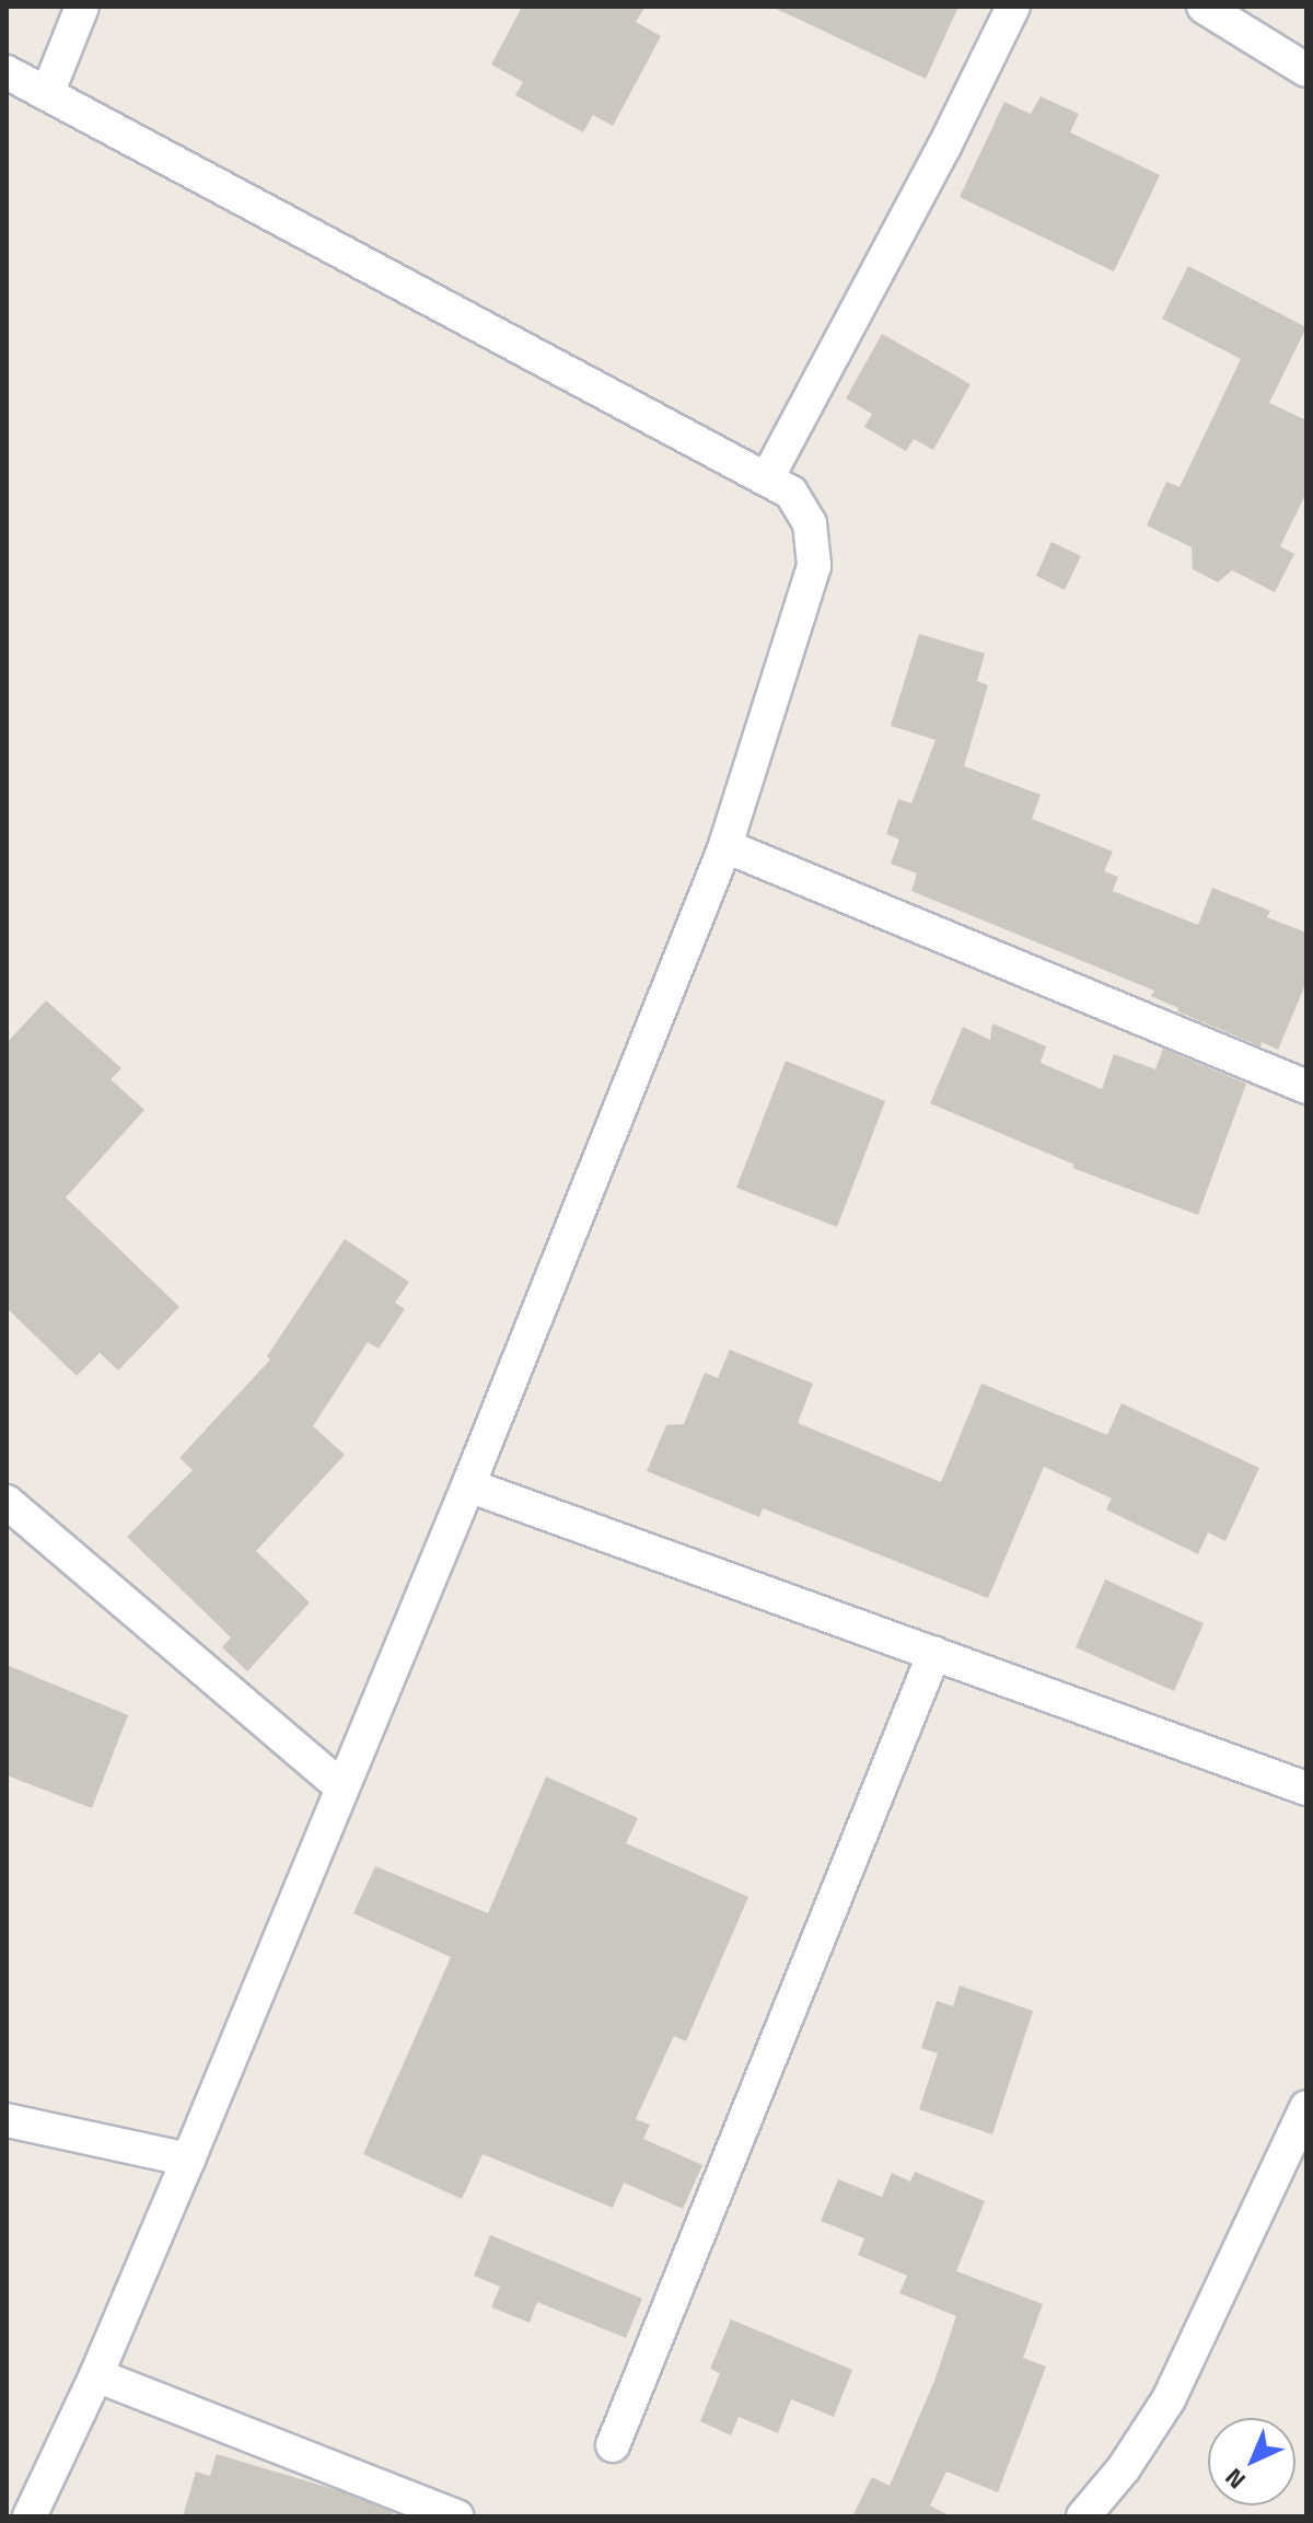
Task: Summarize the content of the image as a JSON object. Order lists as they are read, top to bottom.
{
  "north": "bottom left"
}
